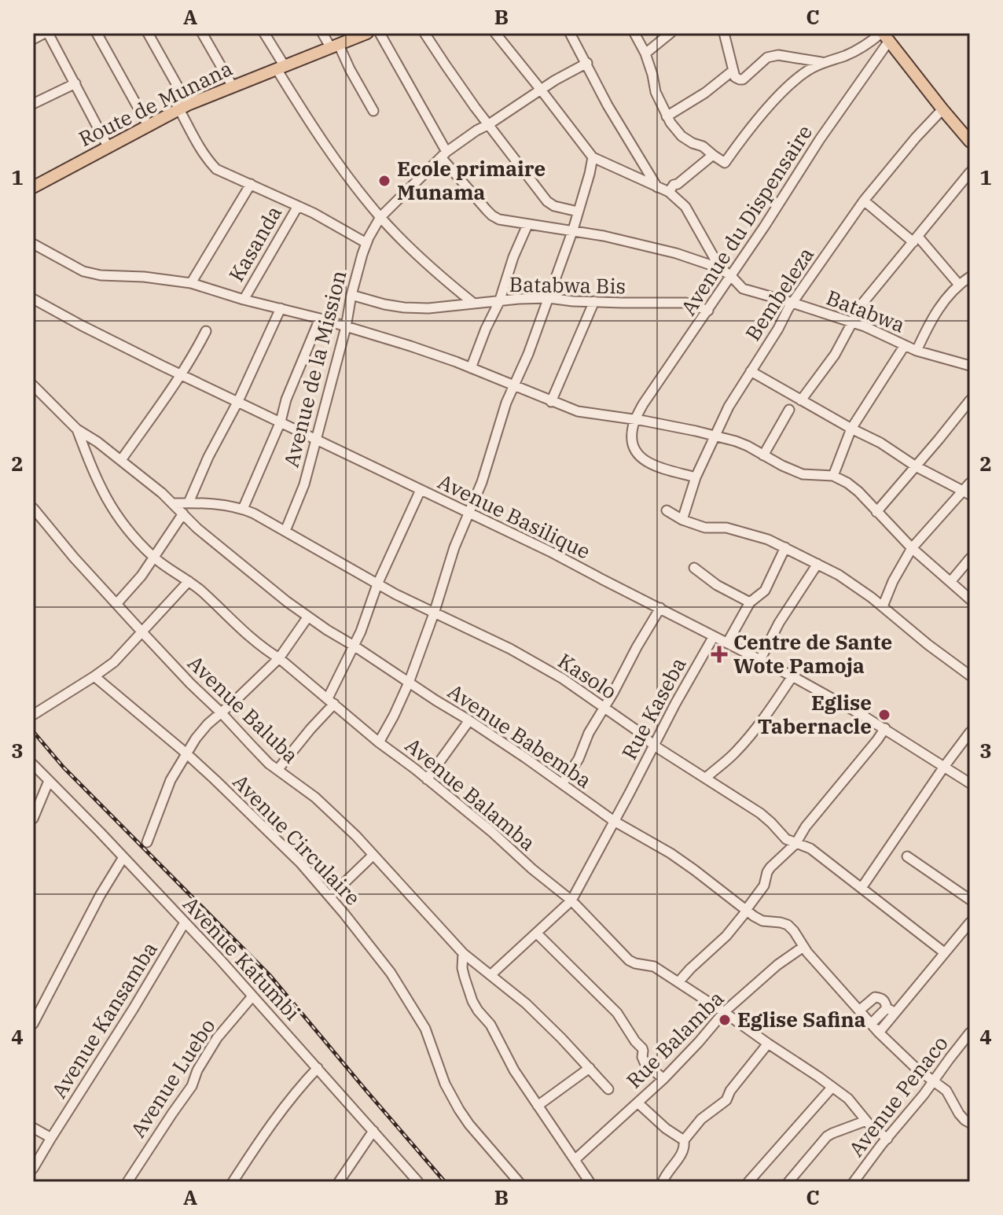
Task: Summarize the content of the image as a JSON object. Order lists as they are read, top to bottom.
{
  "streets": {
    "main road": ["Route de Munana"],
    "street": [
      "Avenue du Dispensaire",
      "Kasanda",
      "Batabwa Bis",
      "Bembeleza",
      "Batabwa",
      "Avenue de la Mission",
      "Avenue Basilique",
      "Kasolo",
      "Rue Kaseba",
      "Avenue Baluba",
      "Avenue Babemba",
      "Avenue Balamba",
      "Avenue Circulaire",
      "Avenue Katumbi",
      "Avenue Kansamba",
      "Rue Balamba",
      "Avenue Luebo",
      "Avenue Penaco"
    ]
  },
  "crossings": [
    ["Avenue du Dispensaire", "Batabwa Bis"],
    ["Avenue du Dispensaire", "Batabwa"],
    ["Batabwa Bis", "Avenue de la Mission"],
    ["Bembeleza", "Batabwa"],
    ["Batabwa", "Avenue de la Mission"],
    ["Avenue de la Mission", "Avenue Basilique"],
    ["Avenue de la Mission", "Kasolo"],
    ["Avenue Basilique", "Rue Kaseba"],
    ["Kasolo", "Rue Kaseba"],
    ["Kasolo", "Avenue Babemba"],
    ["Rue Kaseba", "Avenue Baluba"],
    ["Rue Kaseba", "Avenue Babemba"],
    ["Rue Kaseba", "Avenue Balamba"],
    ["Avenue Babemba", "Avenue Balamba"],
    ["Avenue Babemba", "Rue Balamba"],
    ["Avenue Babemba", "Avenue Penaco"],
    ["Avenue Balamba", "Rue Balamba"],
    ["Avenue Balamba", "Avenue Penaco"],
    ["Avenue Katumbi", "Avenue Kansamba"],
    ["Avenue Katumbi", "Avenue Luebo"]
  ],
  "places": {
    "other": ["Ecole primaire Munama", "Eglise Tabernacle", "Eglise Safina"],
    "health": ["Centre de Sante Wote Pamoja"]
  },
  "grid": {
    "columns": ["A", "B", "C"],
    "rows": [
      "1",
      "2",
      "3",
      "4"
    ]
  }
}
